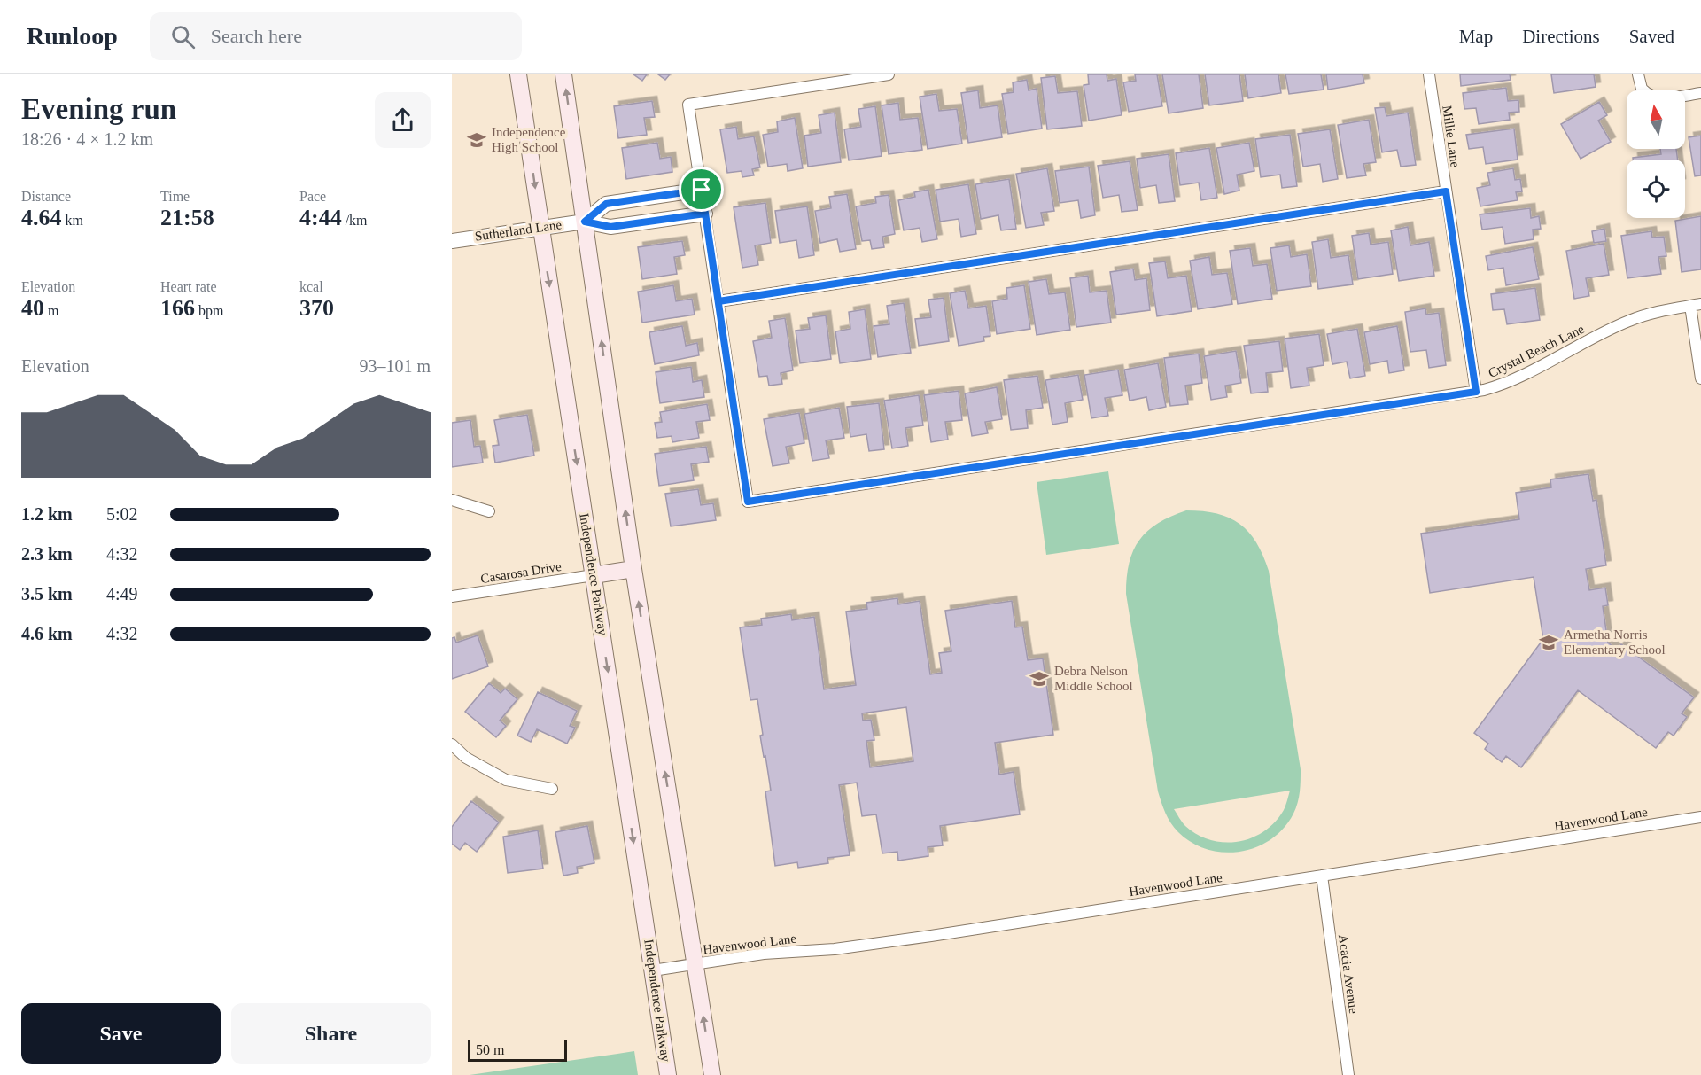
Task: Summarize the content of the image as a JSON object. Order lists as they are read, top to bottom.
{
  "streets": {
    "main road": ["Independence Parkway"],
    "street": [
      "Millie Lane",
      "Sutherland Lane",
      "Crystal Beach Lane",
      "Casarosa Drive",
      "Havenwood Lane",
      "Acacia Avenue"
    ]
  },
  "crossings": [
    ["Millie Lane", "Crystal Beach Lane"],
    ["Sutherland Lane", "Independence Parkway"],
    ["Casarosa Drive", "Independence Parkway"],
    ["Independence Parkway", "Havenwood Lane"],
    ["Havenwood Lane", "Acacia Avenue"]
  ],
  "places": {
    "school or university": ["Independence High School", "Armetha Norris Elementary School", "Debra Nelson Middle School"]
  },
  "scale_bar": "50 m",
  "north": "top",
  "page": {
    "header": "Runloop",
    "search": "Search here",
    "nav": ["Map", "Directions", "Saved"],
    "heading": ["Evening run", "18:26 · 4 × 1.2 km"],
    "stats": [
      ["Distance", "4.64 km"],
      ["Time", "21:58"],
      ["Pace", "4:44 /km"],
      ["Elevation", "40 m"],
      ["Heart rate", "166 bpm"],
      ["kcal", "370"]
    ],
    "chart": ["Elevation", "93–101 m"],
    "list": [
      {
        "name": "1.2 km",
        "note": "5:02"
      },
      {
        "name": "2.3 km",
        "note": "4:32"
      },
      {
        "name": "3.5 km",
        "note": "4:49"
      },
      {
        "name": "4.6 km",
        "note": "4:32"
      }
    ],
    "buttons": ["Save", "Share"],
    "scale": "50 m"
  }
}
